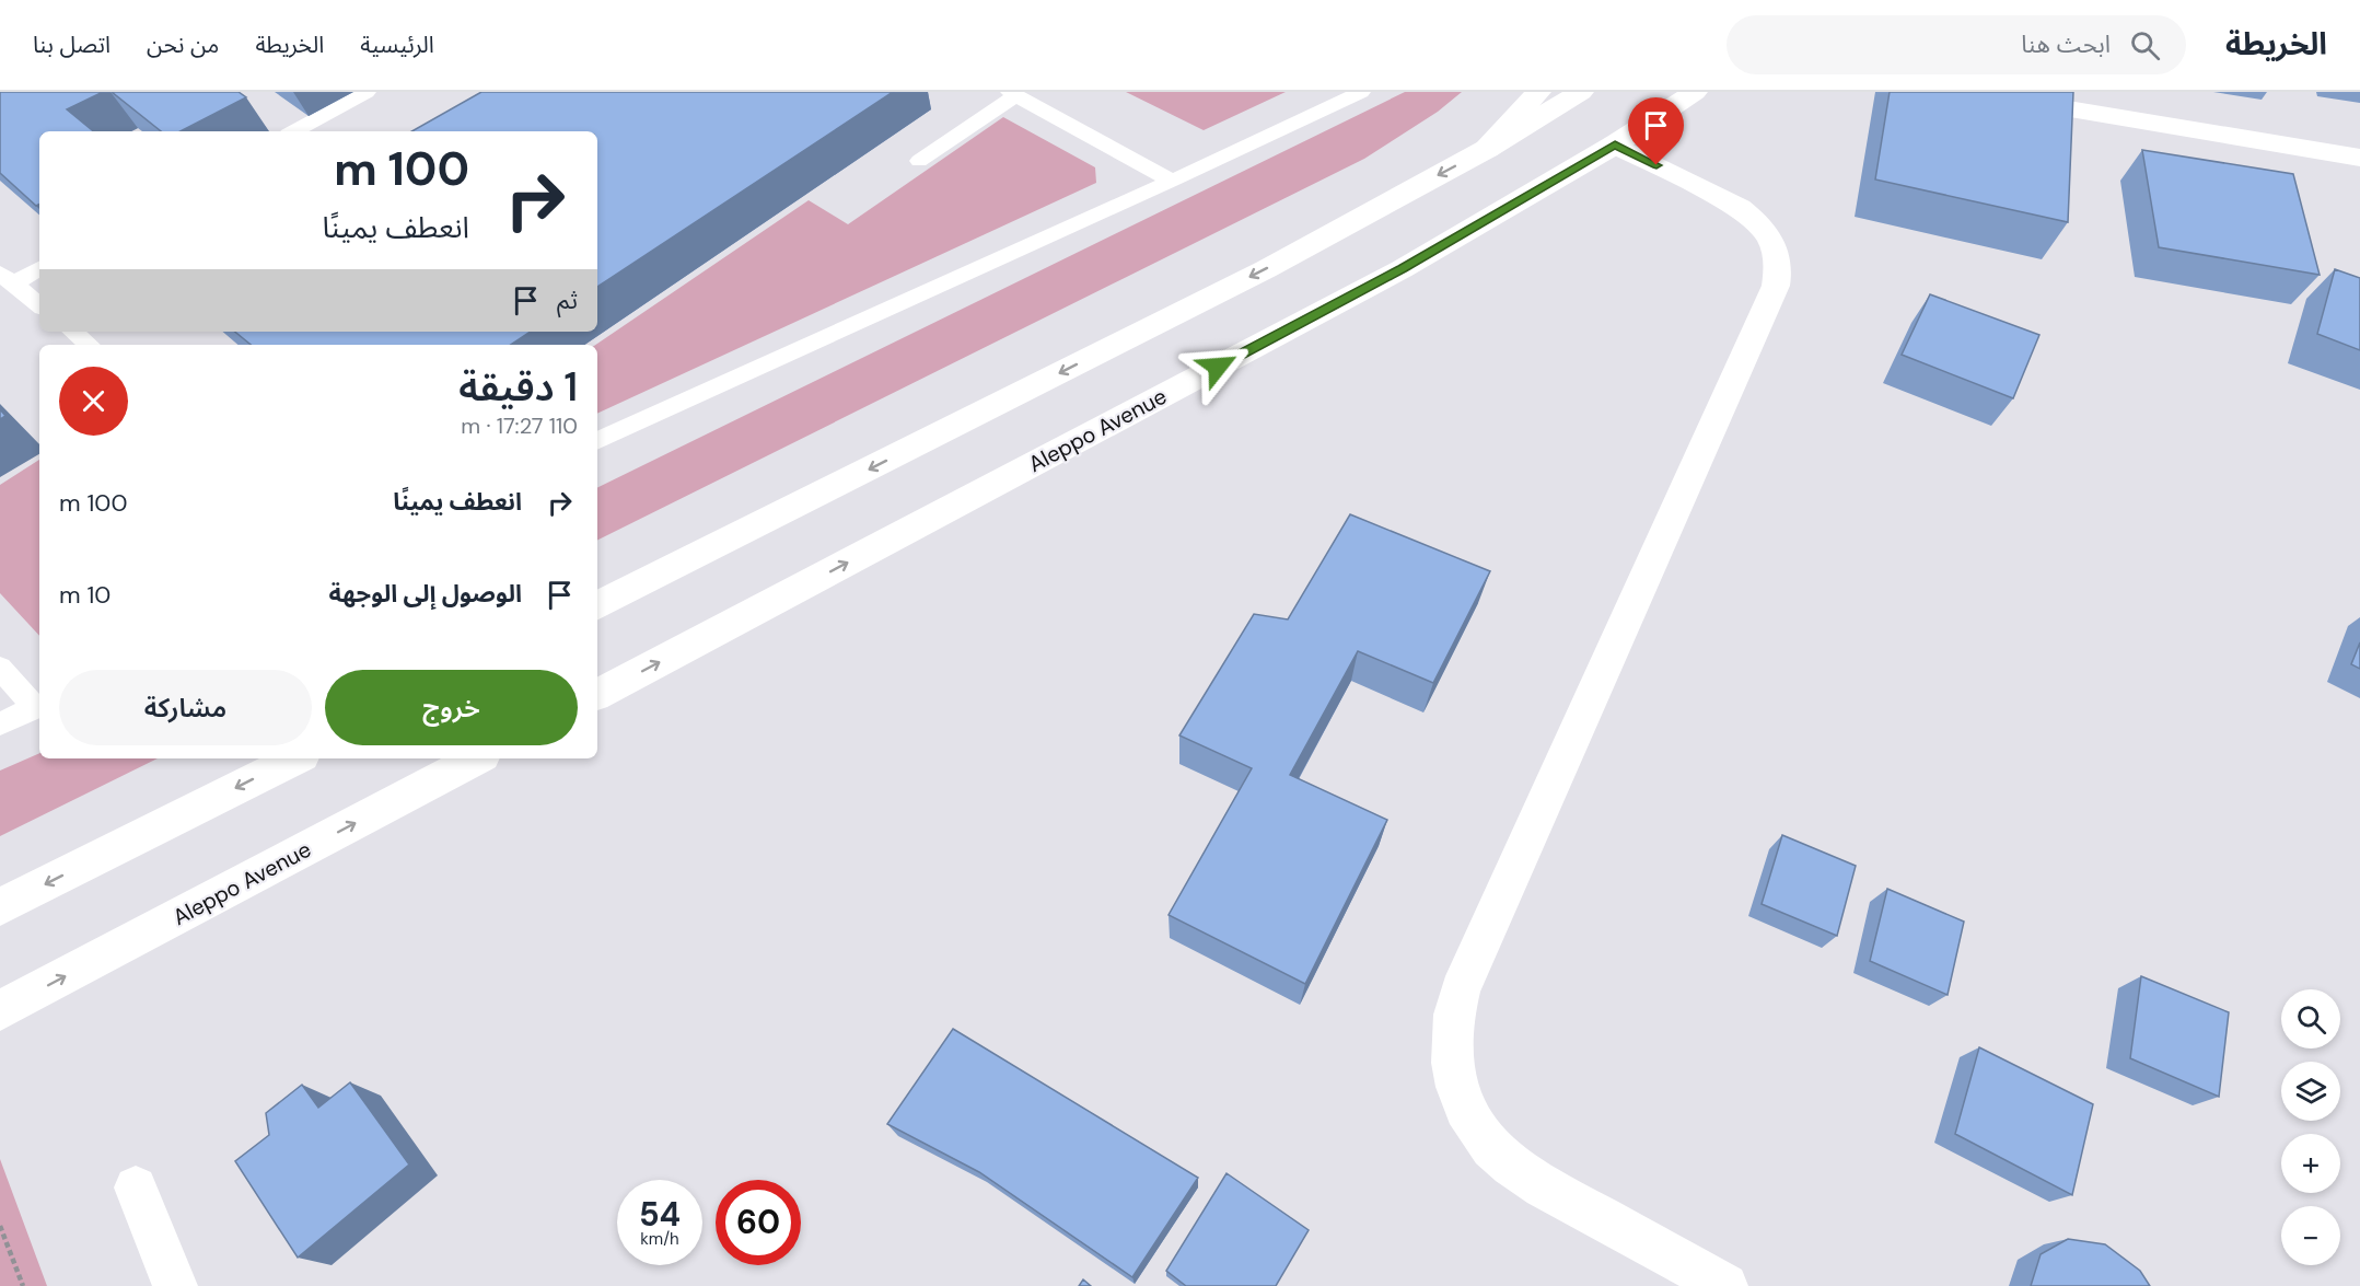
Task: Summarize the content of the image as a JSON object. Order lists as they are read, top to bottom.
{
  "streets": {
    "main road": ["Aleppo Avenue"]
  },
  "page": {
    "header": "الخريطة",
    "search": "ابحث هنا",
    "nav": [
      "الرئيسية",
      "الخريطة",
      "من نحن",
      "اتصل بنا"
    ],
    "turn": ["100 m", "انعطف يمينًا"],
    "then": "ثم",
    "heading": ["1 دقيقة", "110 m · 17:27"],
    "list": [
      {
        "name": "انعطف يمينًا",
        "value": "100 m"
      },
      {
        "name": "الوصول إلى الوجهة",
        "value": "10 m"
      }
    ],
    "buttons": ["خروج", "مشاركة"],
    "map_buttons": ["+", "−"],
    "speed": "54 km/h",
    "limit": "60"
  }
}
